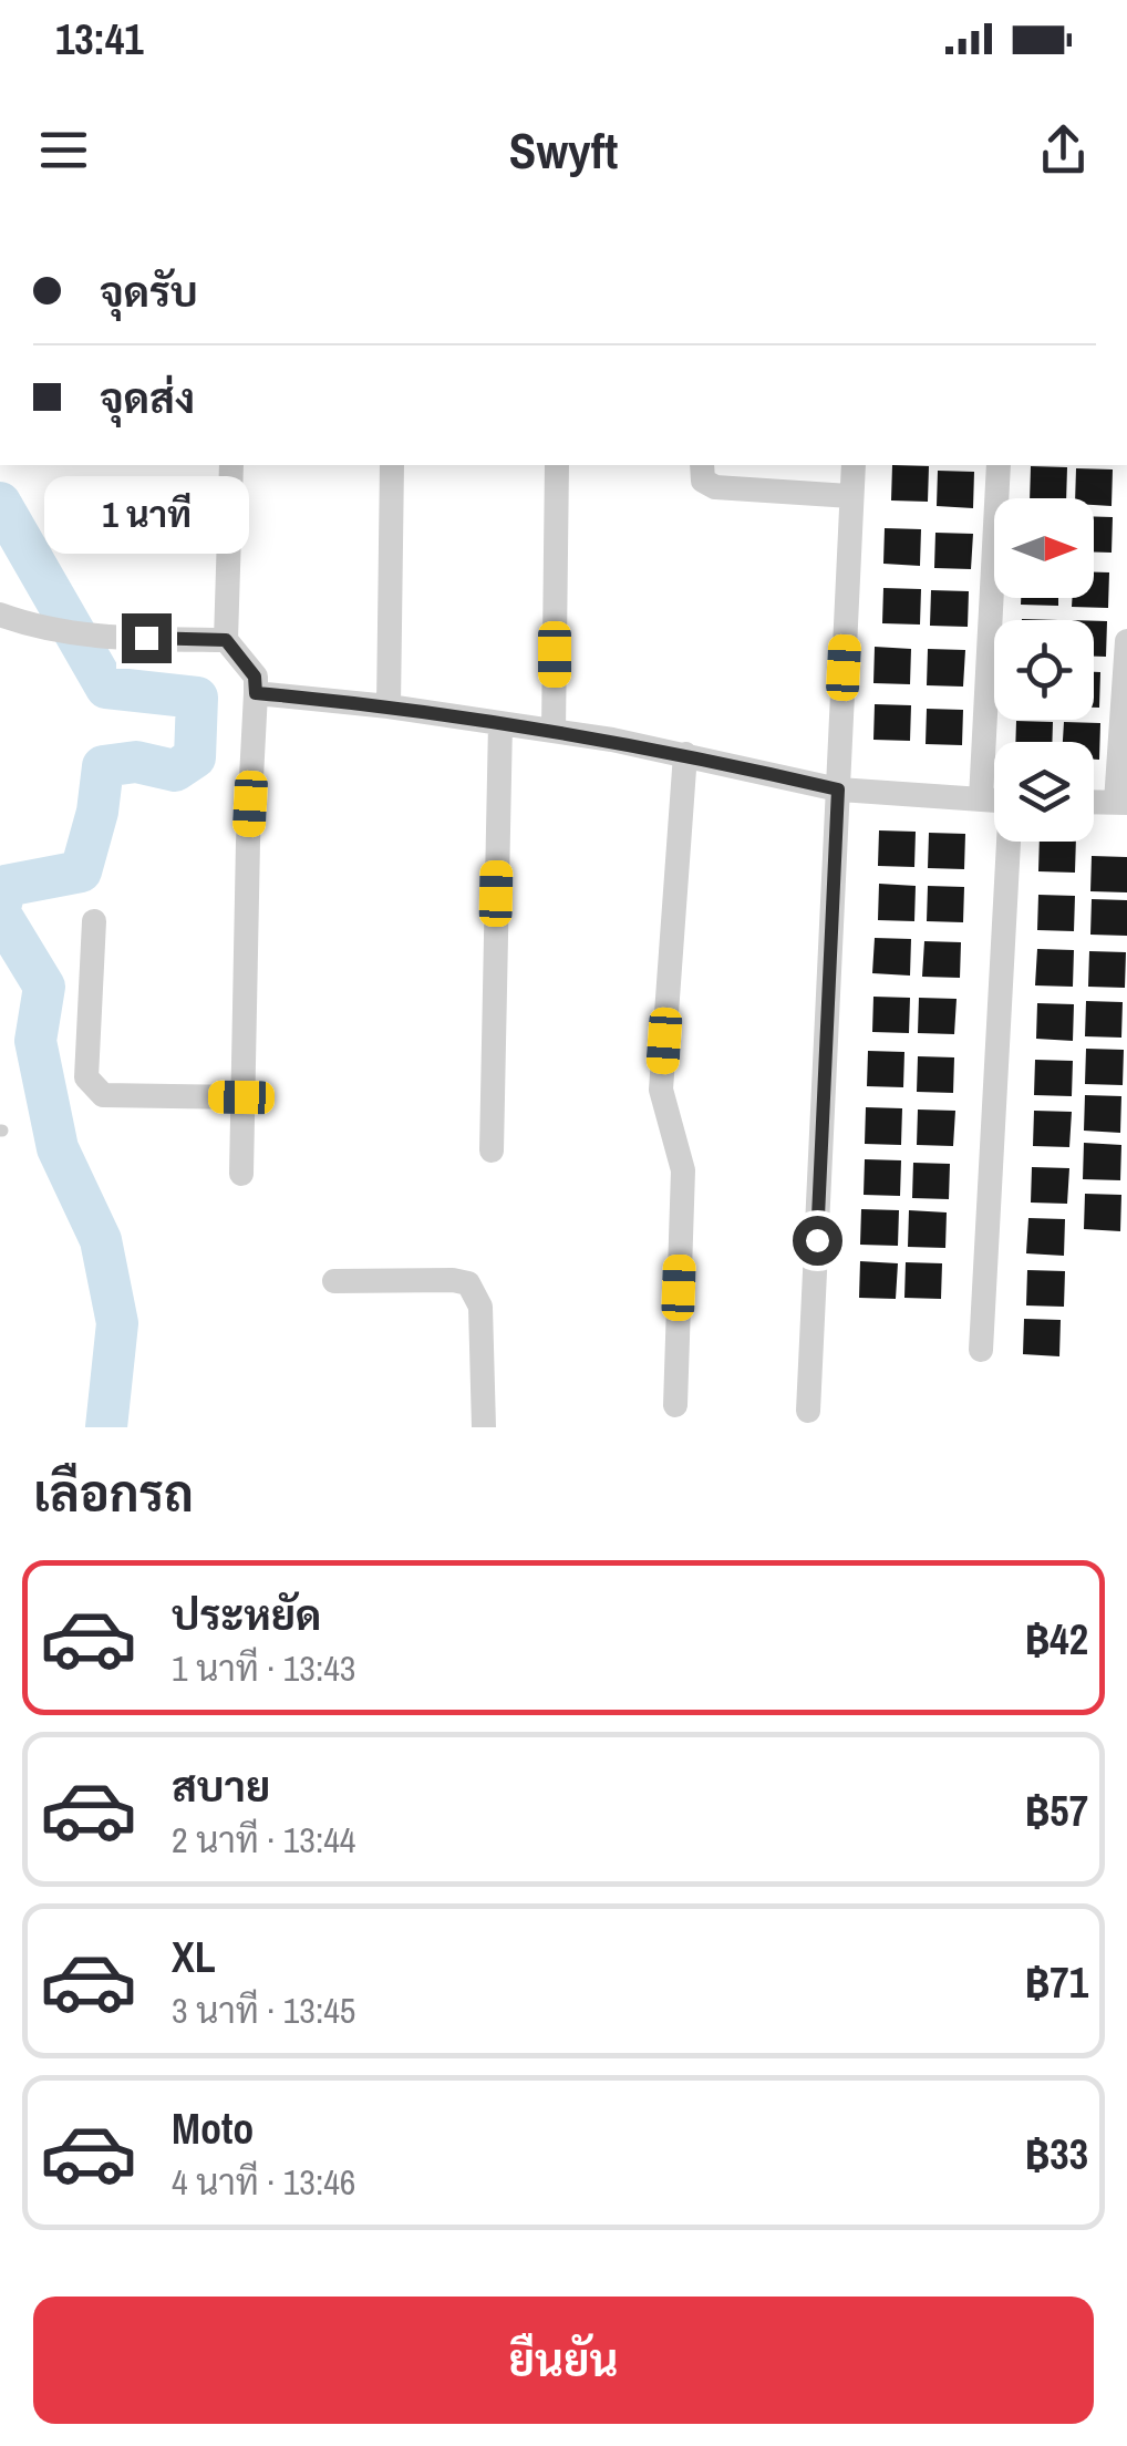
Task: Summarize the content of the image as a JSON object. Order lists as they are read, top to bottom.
{
  "north": "right",
  "page": {
    "status": "13:41",
    "header": "Swyft",
    "banner": ["จุดรับ", "จุดส่ง"],
    "bubble": "1 นาที",
    "heading": "เลือกรถ",
    "list": [
      {
        "name": "ประหยัด",
        "note": "1 นาที · 13:43",
        "value": "฿42"
      },
      {
        "name": "สบาย",
        "note": "2 นาที · 13:44",
        "value": "฿57"
      },
      {
        "name": "XL",
        "note": "3 นาที · 13:45",
        "value": "฿71"
      },
      {
        "name": "Moto",
        "note": "4 นาที · 13:46",
        "value": "฿33"
      }
    ],
    "buttons": "ยืนยัน"
  }
}
